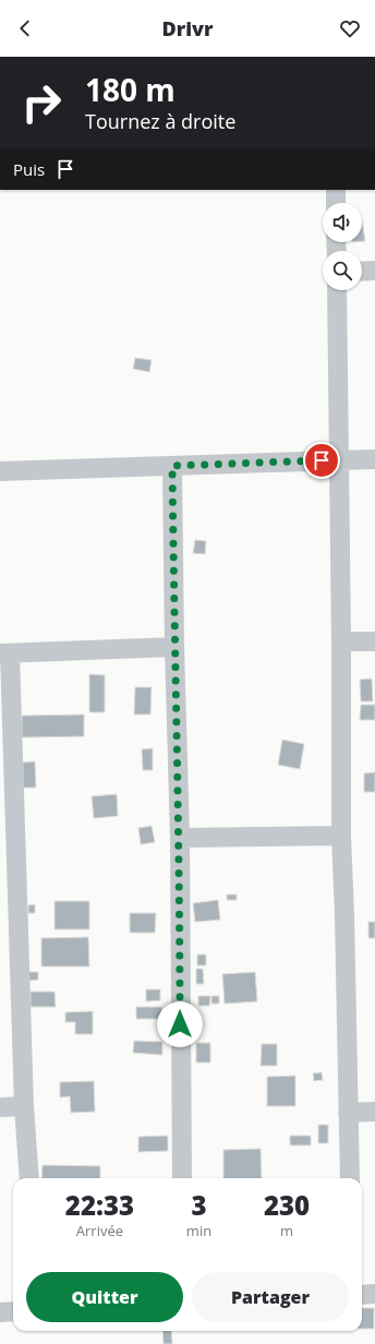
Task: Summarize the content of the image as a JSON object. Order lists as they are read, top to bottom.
{
  "page": {
    "header": "Drivr",
    "turn": ["180 m", "Tournez à droite"],
    "then": "Puis",
    "eta": [
      "22:33",
      "Arrivée",
      "3",
      "min",
      "230",
      "m"
    ],
    "buttons": ["Quitter", "Partager"]
  }
}
